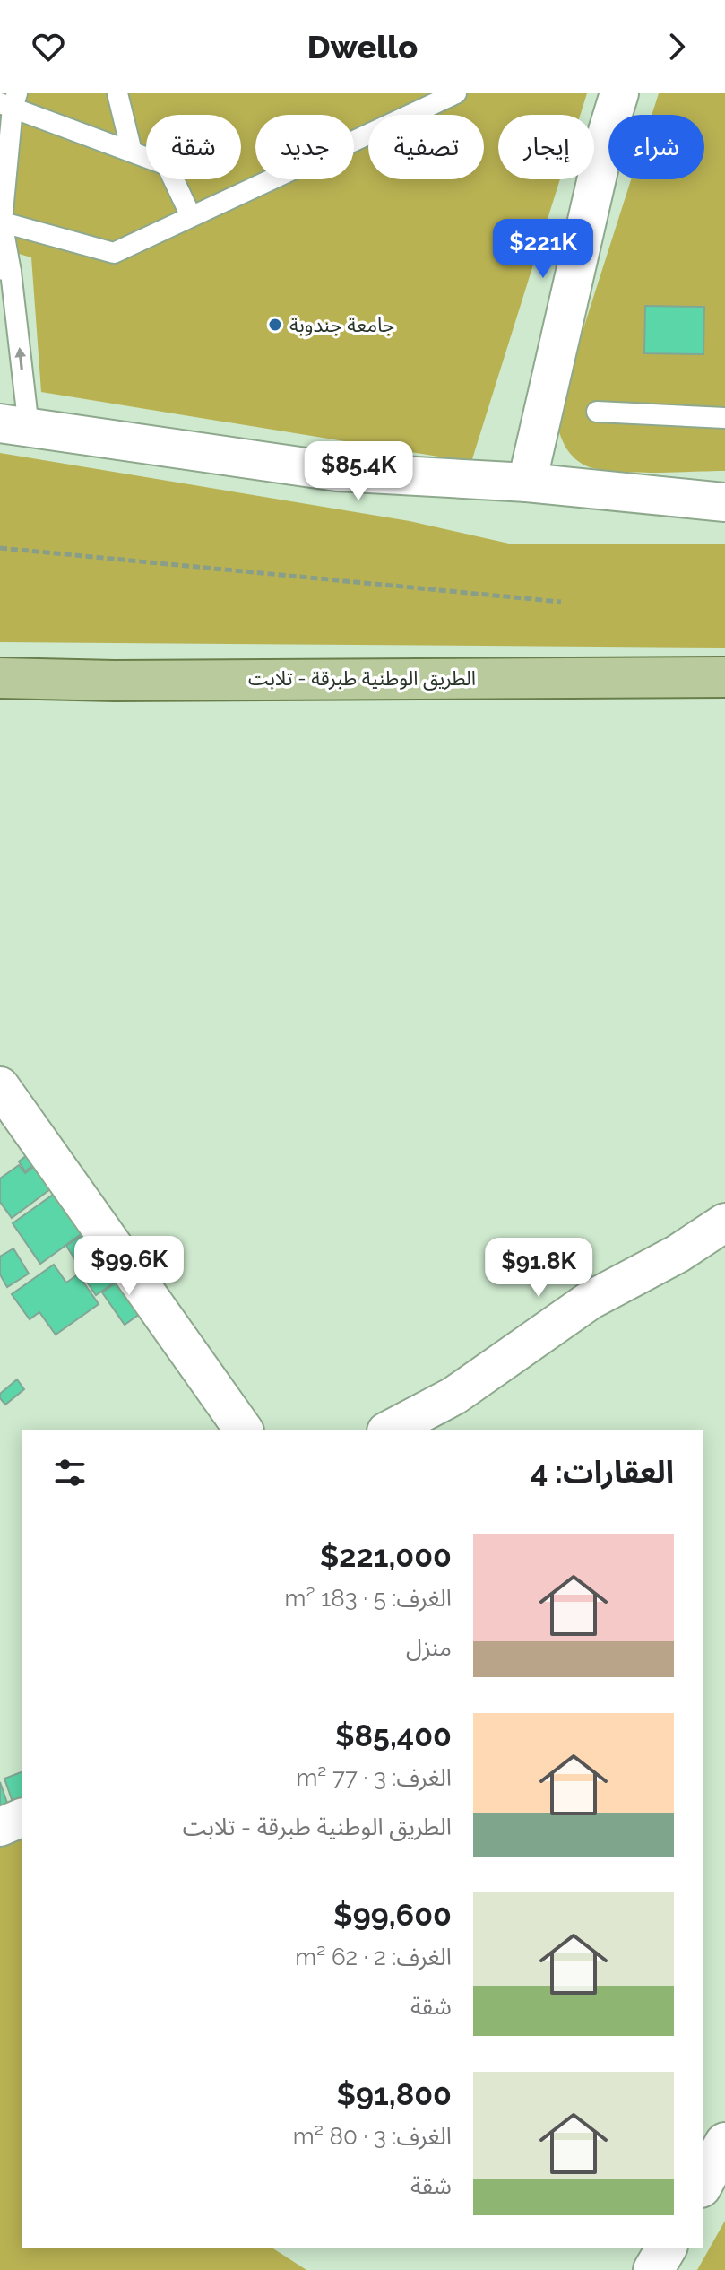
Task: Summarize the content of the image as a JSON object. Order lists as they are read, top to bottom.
{
  "streets": {
    "main road": ["الطريق الوطنية طبرقة - تلابت"]
  },
  "places": ["جامعة جندوبة"],
  "page": {
    "header": "Dwello",
    "chip": [
      "شراء",
      "إيجار",
      "تصفية",
      "جديد",
      "شقة"
    ],
    "price": [
      "$221K",
      "$85.4K",
      "$99.6K",
      "$91.8K"
    ],
    "heading": "العقارات: 4",
    "list": [
      {
        "name": "$221,000",
        "note": "الغرف: 5 · 183 m² · منزل"
      },
      {
        "name": "$85,400",
        "note": "الغرف: 3 · 77 m² · الطريق الوطنية طبرقة - تلابت"
      },
      {
        "name": "$99,600",
        "note": "الغرف: 2 · 62 m² · شقة"
      },
      {
        "name": "$91,800",
        "note": "الغرف: 3 · 80 m² · شقة"
      }
    ]
  }
}
